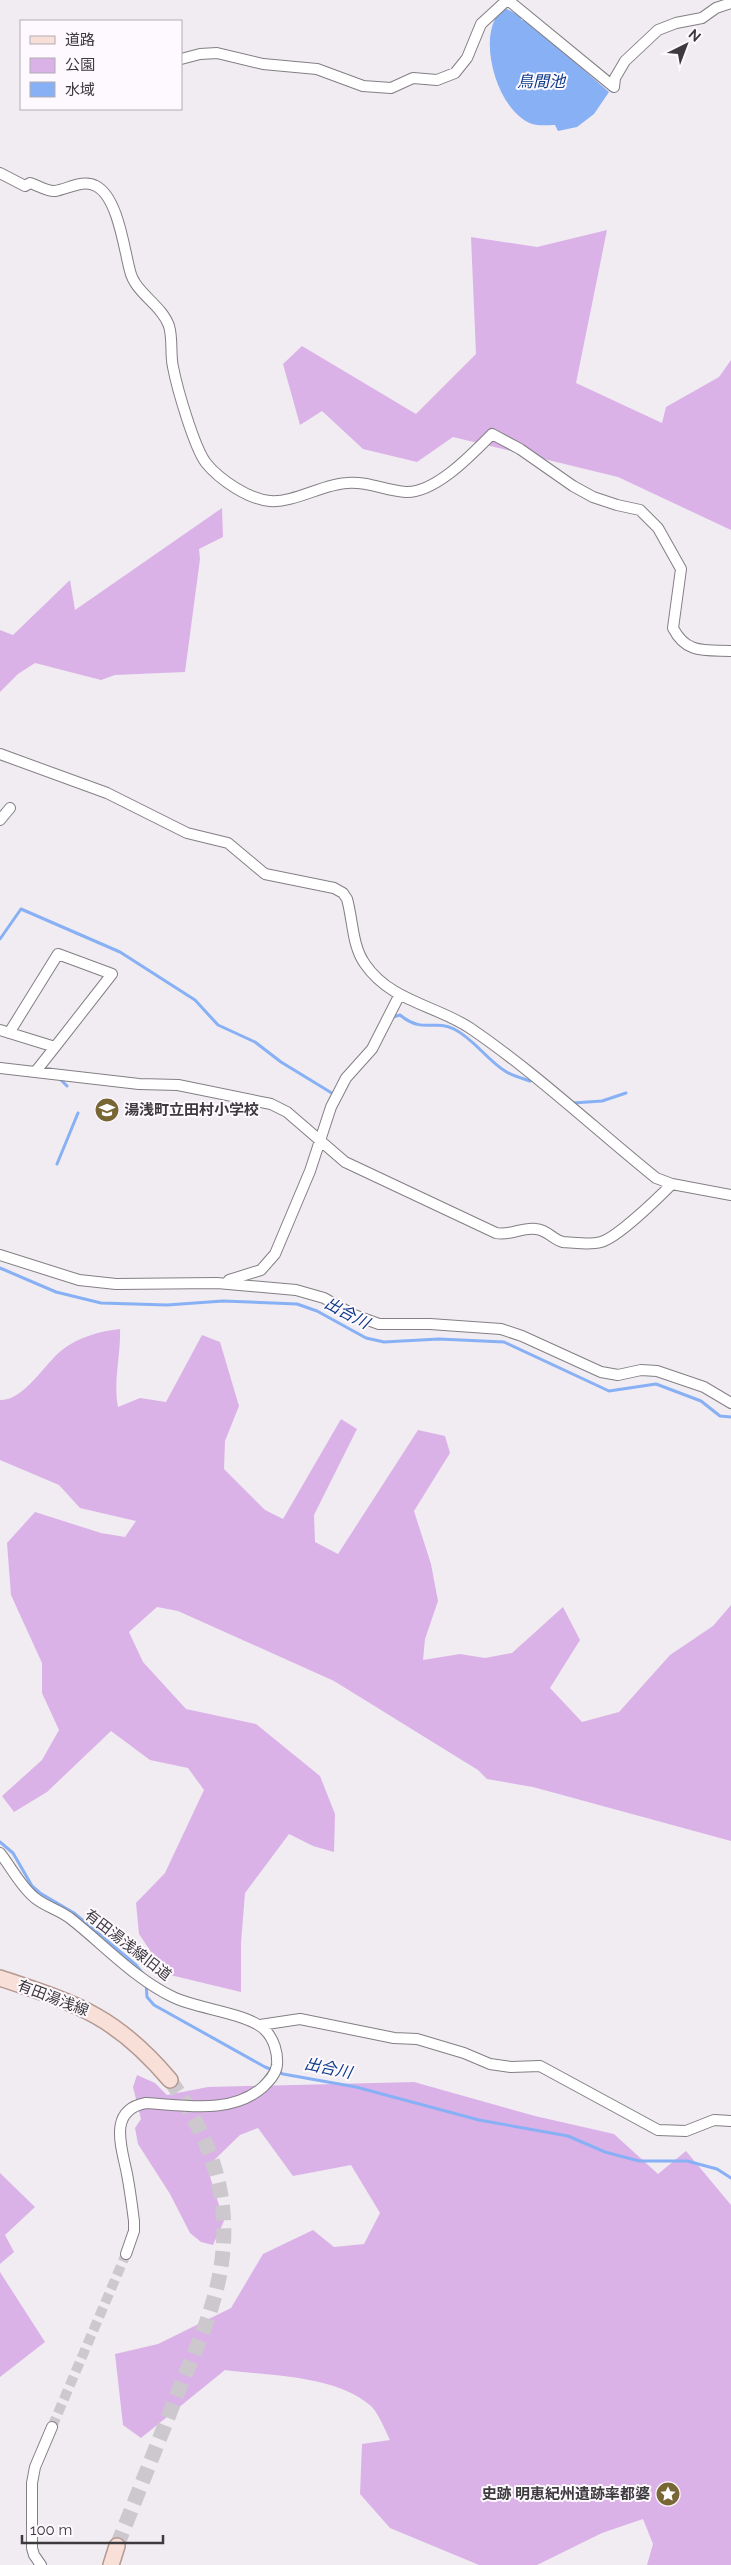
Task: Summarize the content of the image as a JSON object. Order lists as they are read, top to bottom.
{
  "streets": {
    "main road": ["有田湯浅線"],
    "street": ["有田湯浅線旧道"]
  },
  "water": ["鳥間池", "出合川"],
  "places": {
    "school or university": ["湯浅町立田村小学校"],
    "place": ["史跡 明恵紀州遺跡率都婆"]
  },
  "legend": ["道路", "公園", "水域"],
  "scale_bar": "100 m",
  "north": "top right"
}
